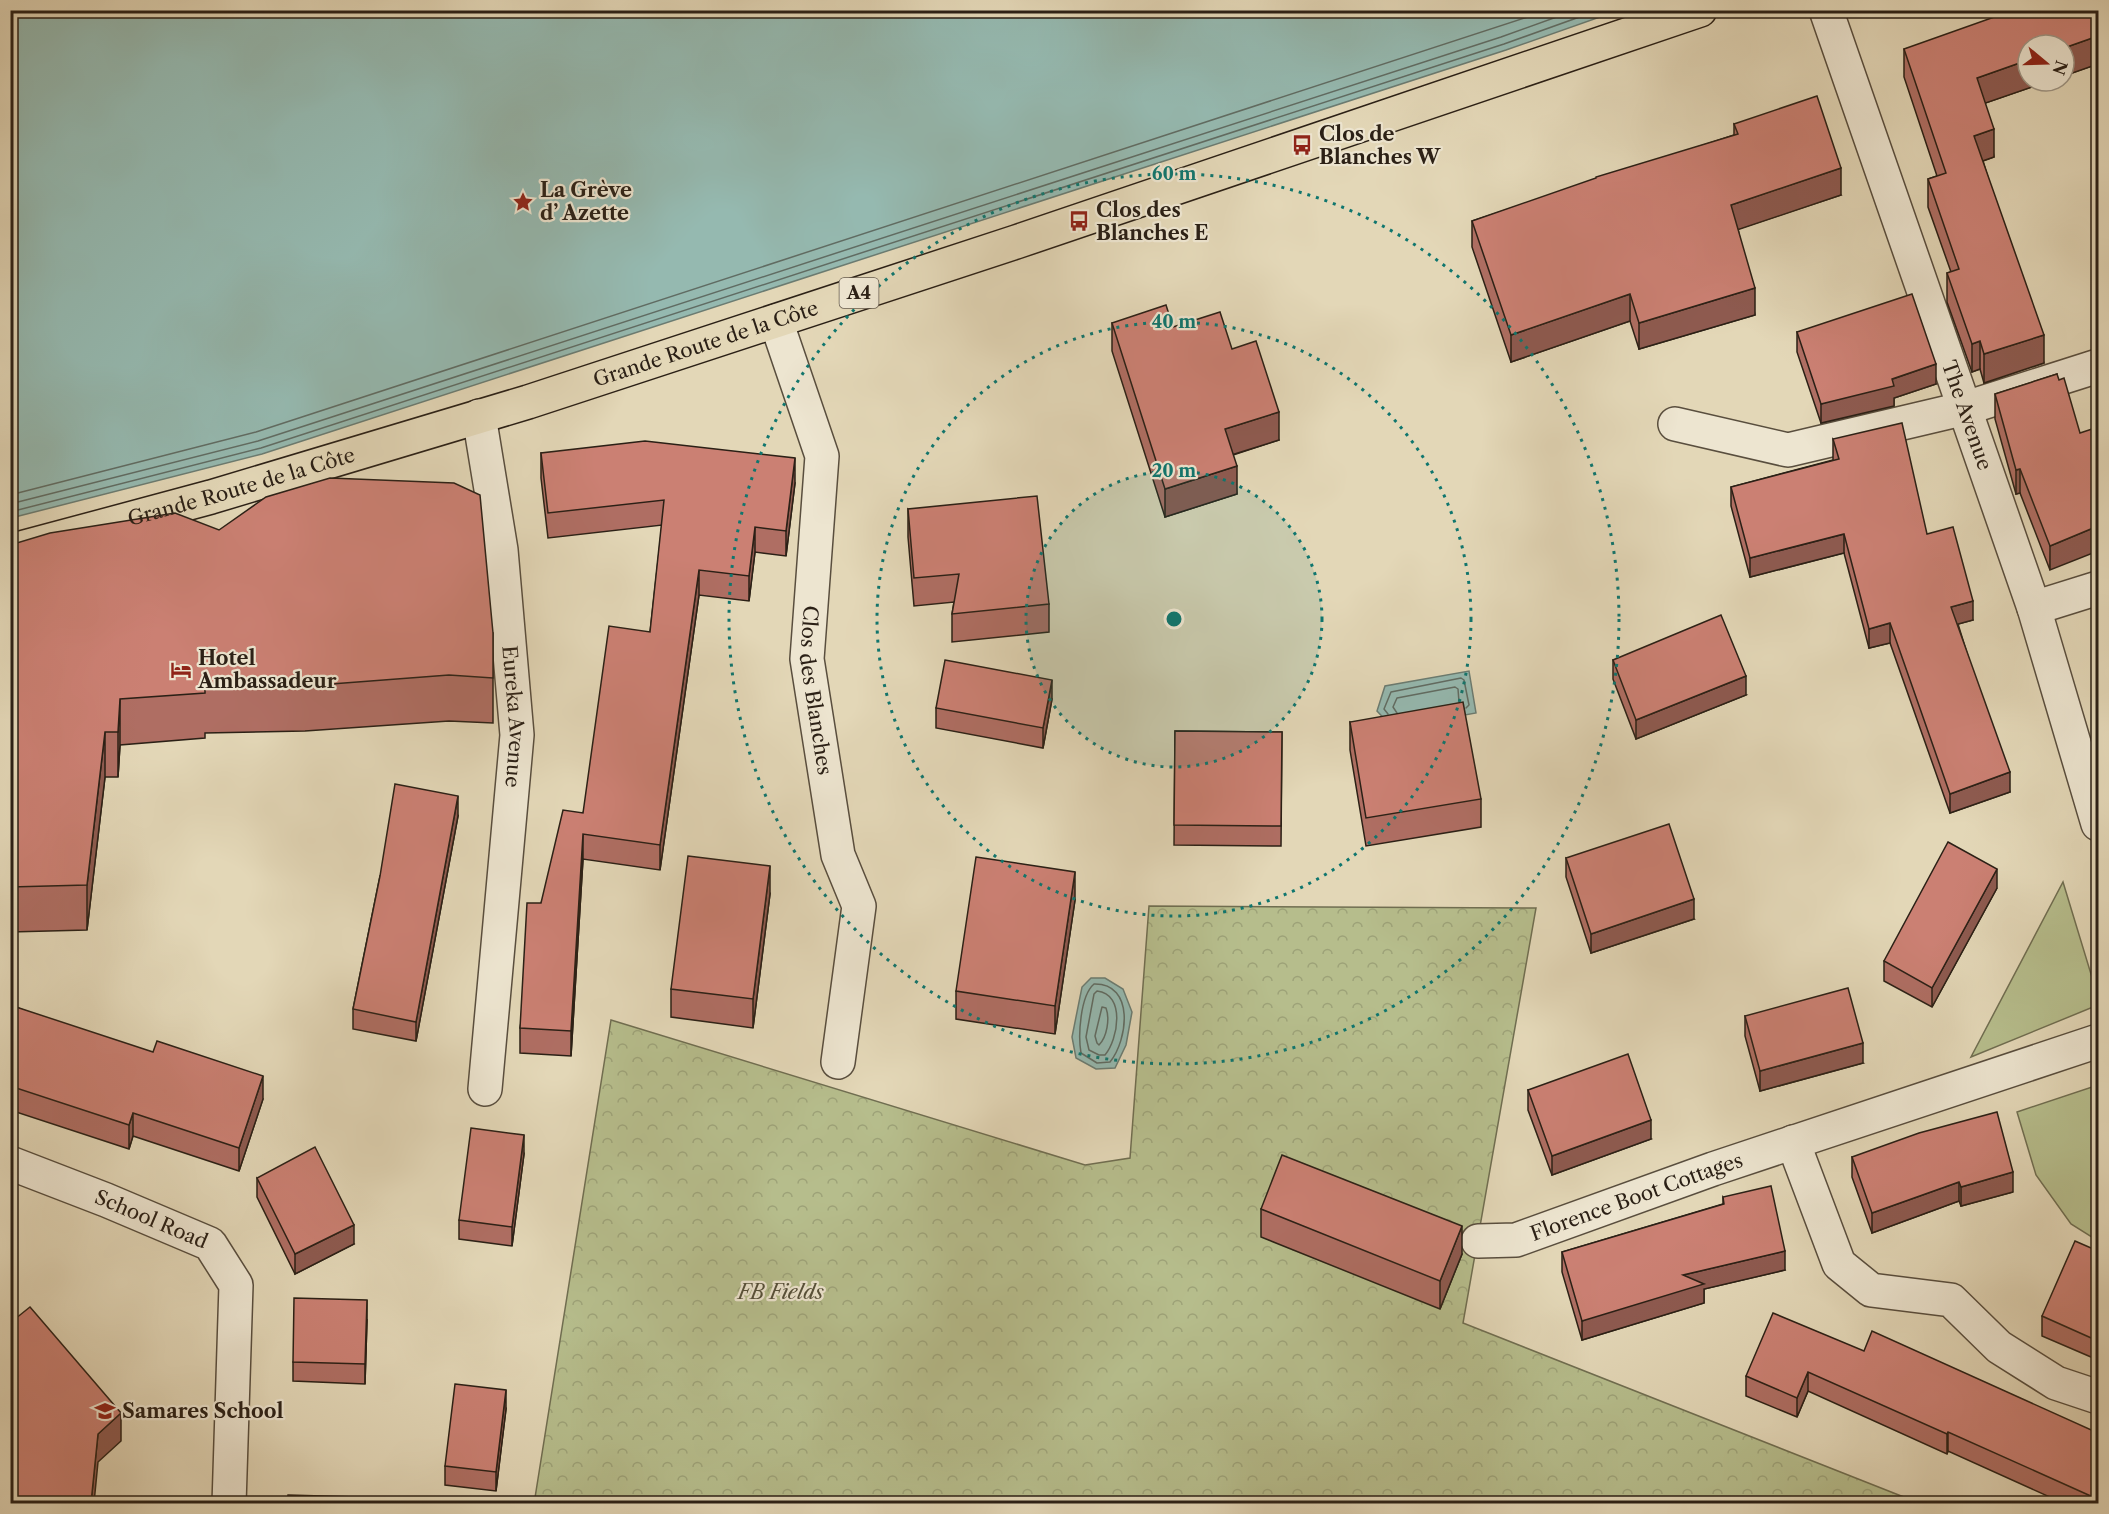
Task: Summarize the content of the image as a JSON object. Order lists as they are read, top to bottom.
{
  "streets": {
    "main road": ["A4", "Grande Route de la Côte"],
    "street": [
      "The Avenue",
      "Clos des Blanches",
      "Eureka Avenue",
      "Florence Boot Cottages",
      "School Road"
    ]
  },
  "crossings": [
    ["Grande Route de la Côte", "Clos des Blanches"],
    ["Grande Route de la Côte", "Eureka Avenue"]
  ],
  "parks": ["FB Fields"],
  "places": {
    "bus stop": ["Clos de Blanches W", "Clos des Blanches E"],
    "place": ["La Grève d’ Azette"],
    "hotel": ["Hotel Ambassadeur"],
    "school or university": ["Samares School"]
  },
  "north": "right",
  "rings": ["60 m", "40 m", "20 m"]
}
